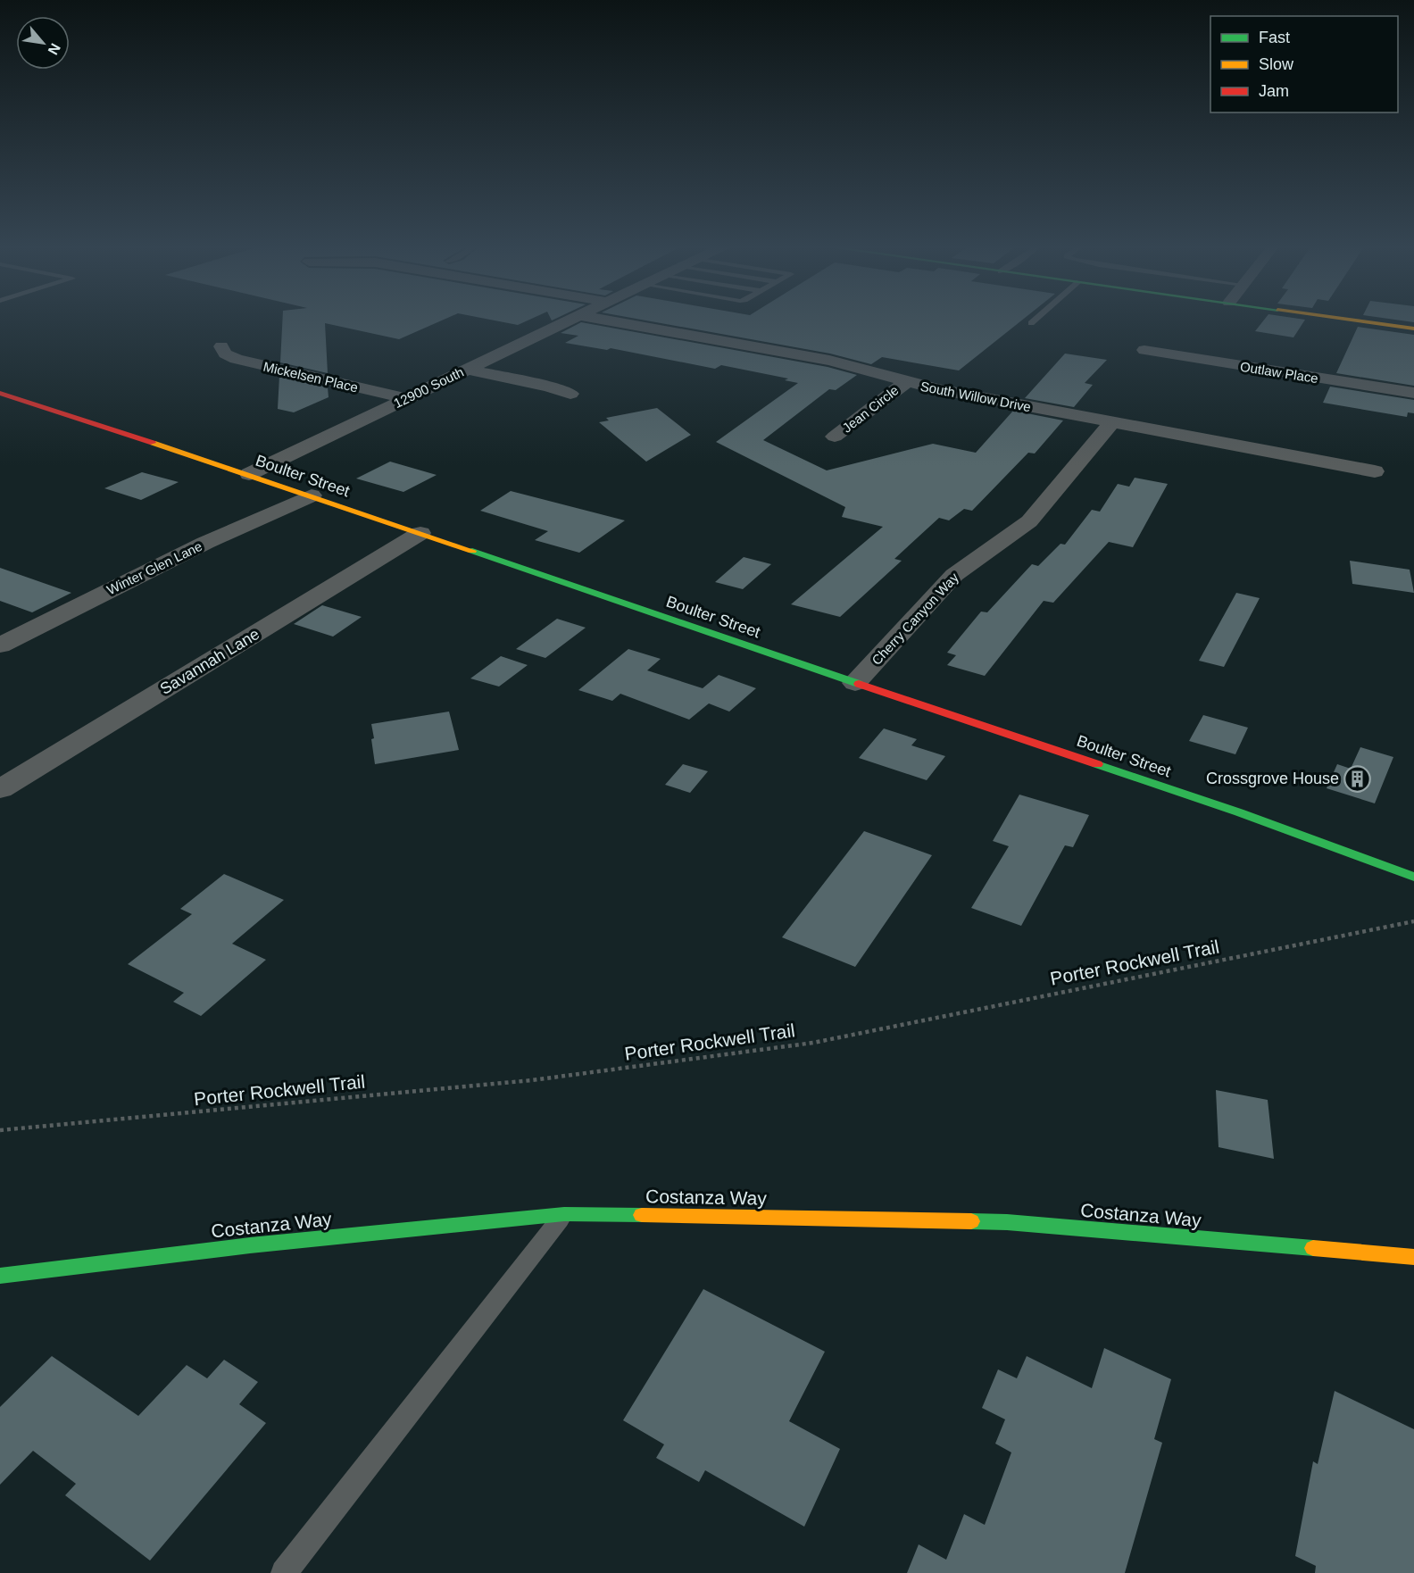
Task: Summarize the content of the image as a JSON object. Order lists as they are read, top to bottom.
{
  "streets": {
    "street": [
      "Outlaw Place",
      "Mickelsen Place",
      "12900 South",
      "South Willow Drive",
      "Jean Circle",
      "Boulter Street",
      "Winter Glen Lane",
      "Cherry Canyon Way",
      "Savannah Lane",
      "Costanza Way"
    ],
    "path": ["Porter Rockwell Trail"]
  },
  "crossings": [
    ["Mickelsen Place", "12900 South"],
    ["12900 South", "Boulter Street"],
    ["South Willow Drive", "Jean Circle"],
    ["South Willow Drive", "Cherry Canyon Way"],
    ["Boulter Street", "Winter Glen Lane"],
    ["Boulter Street", "Cherry Canyon Way"],
    ["Boulter Street", "Savannah Lane"]
  ],
  "places": {
    "building": ["Crossgrove House"]
  },
  "legend": ["Fast", "Slow", "Jam"],
  "north": "bottom right"
}
